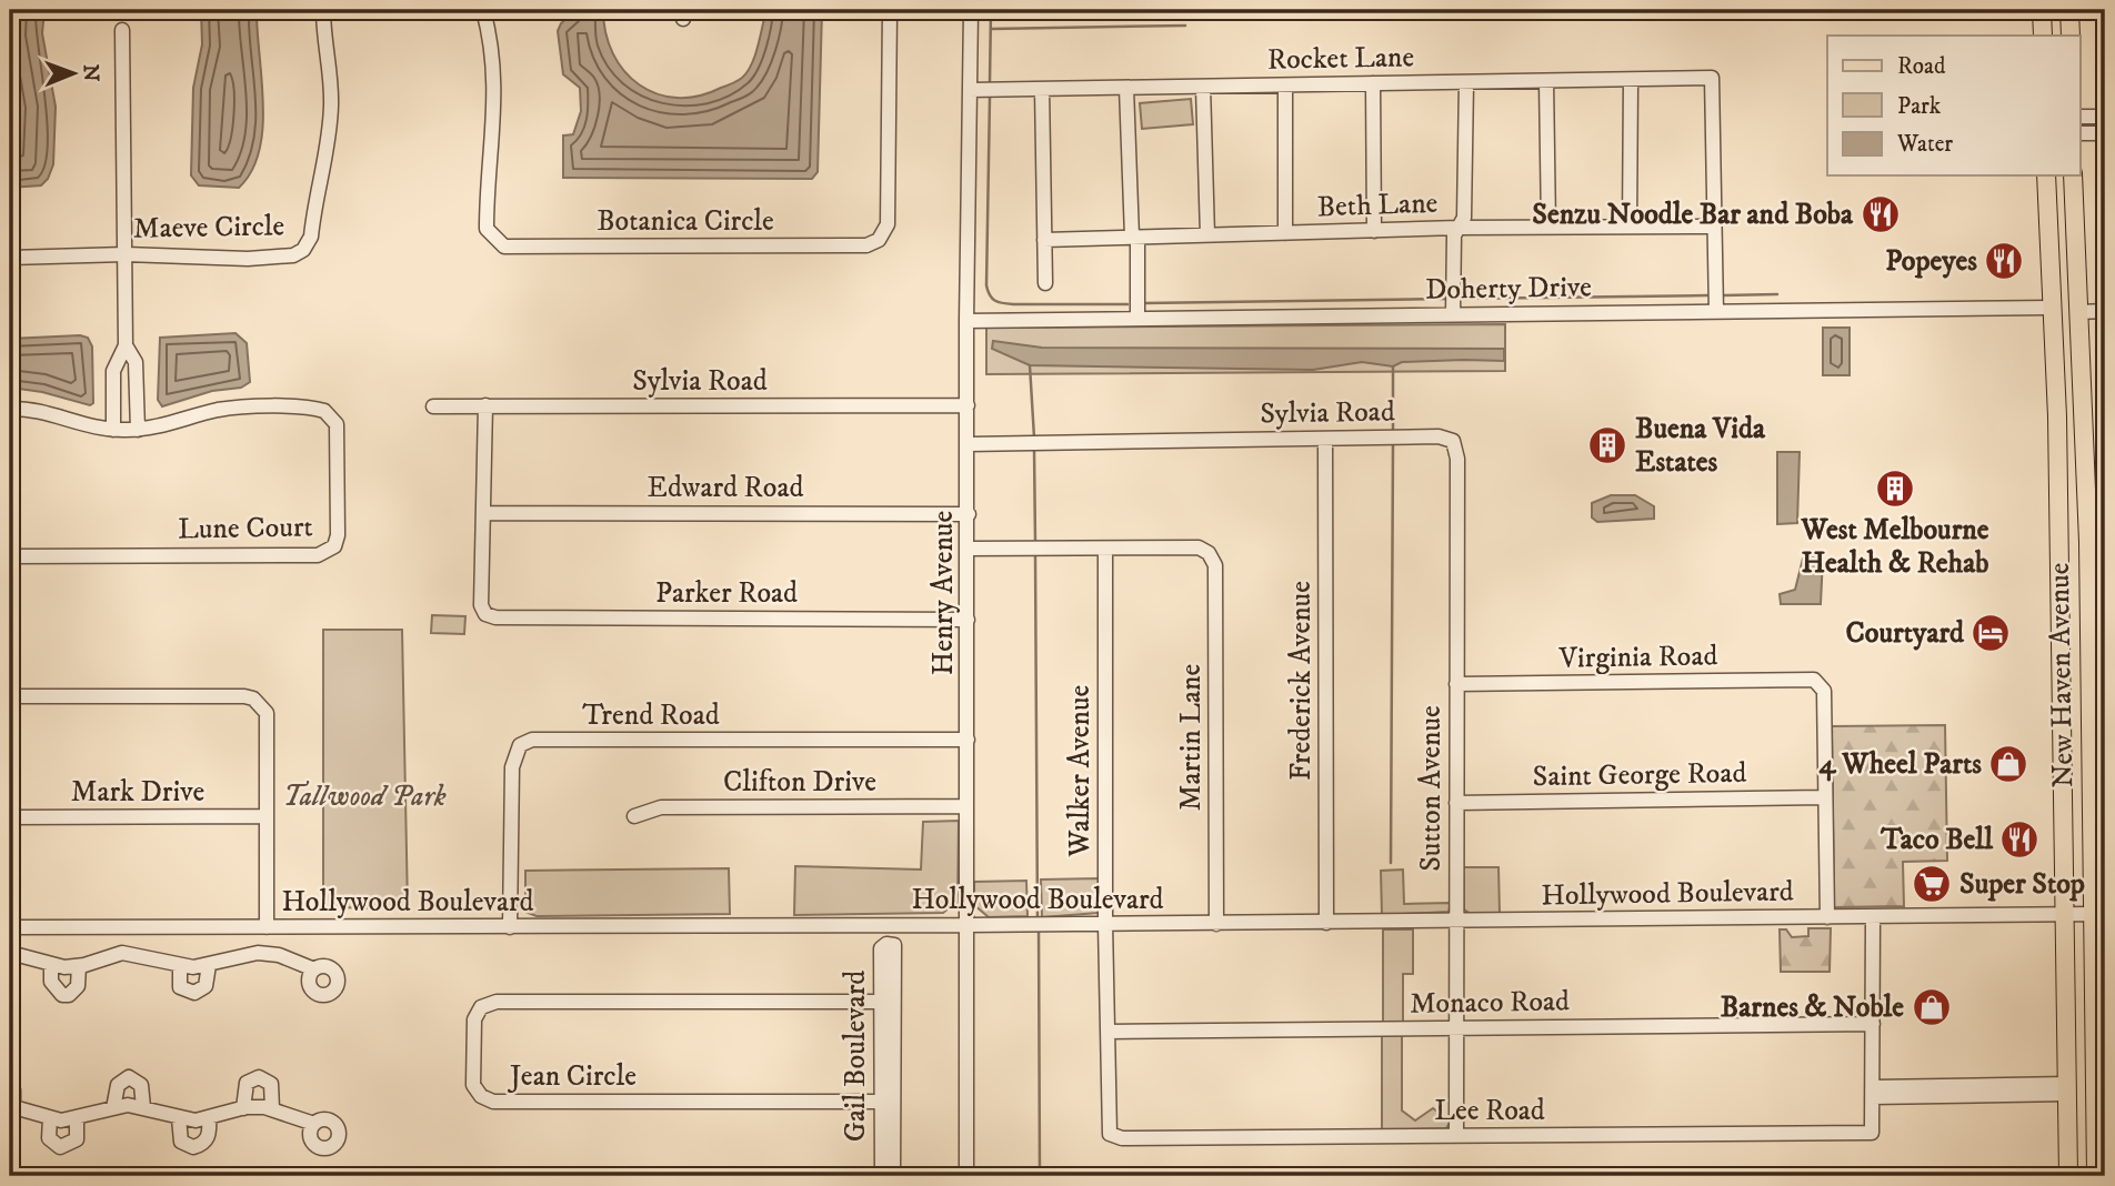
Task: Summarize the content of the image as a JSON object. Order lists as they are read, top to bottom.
{
  "streets": {
    "main road": ["New Haven Avenue"],
    "street": [
      "Rocket Lane",
      "Beth Lane",
      "Botanica Circle",
      "Maeve Circle",
      "Doherty Drive",
      "Sylvia Road",
      "Edward Road",
      "Lune Court",
      "Parker Road",
      "Henry Avenue",
      "Virginia Road",
      "Frederick Avenue",
      "Trend Road",
      "Martin Lane",
      "Walker Avenue",
      "Saint George Road",
      "Clifton Drive",
      "Sutton Avenue",
      "Mark Drive",
      "Hollywood Boulevard",
      "Monaco Road",
      "Gail Boulevard",
      "Jean Circle",
      "Lee Road"
    ]
  },
  "crossings": [
    ["Rocket Lane", "Beth Lane"],
    ["Rocket Lane", "Henry Avenue"],
    ["Doherty Drive", "Henry Avenue"],
    ["Doherty Drive", "New Haven Avenue"],
    ["Sylvia Road", "Henry Avenue"],
    ["Sylvia Road", "Frederick Avenue"],
    ["Sylvia Road", "Sutton Avenue"],
    ["Edward Road", "Parker Road"],
    ["Edward Road", "Henry Avenue"],
    ["Parker Road", "Henry Avenue"],
    ["Henry Avenue", "Trend Road"],
    ["Henry Avenue", "Clifton Drive"],
    ["Henry Avenue", "Hollywood Boulevard"],
    ["Virginia Road", "Saint George Road"],
    ["Virginia Road", "Sutton Avenue"],
    ["New Haven Avenue", "Hollywood Boulevard"],
    ["Frederick Avenue", "Hollywood Boulevard"],
    ["Trend Road", "Hollywood Boulevard"],
    ["Martin Lane", "Walker Avenue"],
    ["Martin Lane", "Hollywood Boulevard"],
    ["Walker Avenue", "Hollywood Boulevard"],
    ["Walker Avenue", "Monaco Road"],
    ["Walker Avenue", "Lee Road"],
    ["Saint George Road", "Sutton Avenue"],
    ["Sutton Avenue", "Hollywood Boulevard"],
    ["Sutton Avenue", "Monaco Road"],
    ["Sutton Avenue", "Lee Road"],
    ["Gail Boulevard", "Jean Circle"]
  ],
  "parks": ["Tallwood Park"],
  "places": {
    "restaurant": ["Senzu Noodle Bar and Boba", "Popeyes", "Taco Bell"],
    "building": ["Buena Vida Estates", "West Melbourne Health & Rehab"],
    "hotel": ["Courtyard"],
    "shop": ["4 Wheel Parts", "Barnes & Noble"],
    "supermarket": ["Super Stop"]
  },
  "legend": ["Road", "Park", "Water"],
  "north": "right"
}
